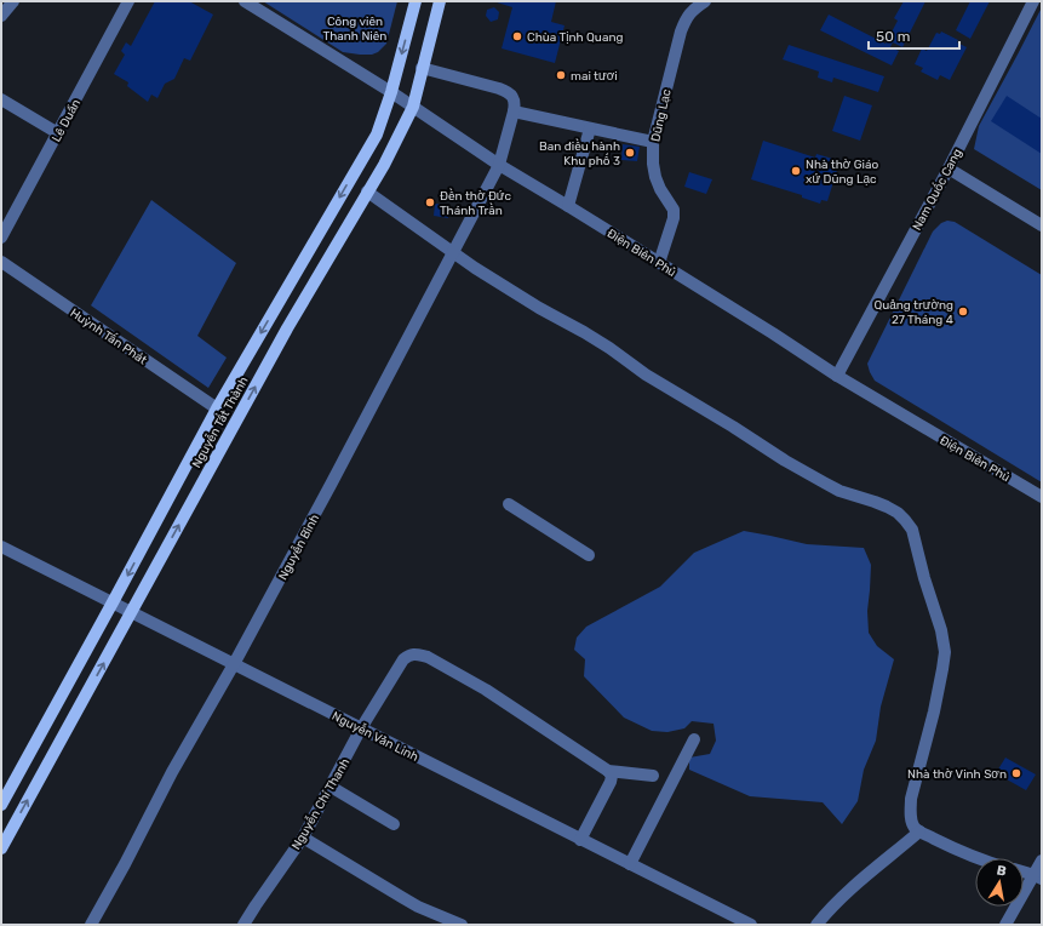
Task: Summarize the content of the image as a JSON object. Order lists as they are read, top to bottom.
{
  "streets": {
    "main road": ["Nguyễn Tất Thành"],
    "street": [
      "Dũng Lạc",
      "Lê Duẩn",
      "Nam Quốc Cang",
      "Điện Biên Phủ",
      "Huỳnh Tấn Phát",
      "Nguyễn Bình",
      "Nguyễn Văn Linh",
      "Nguyễn Chí Thanh"
    ]
  },
  "crossings": [
    ["Dũng Lạc", "Điện Biên Phủ"],
    ["Nam Quốc Cang", "Điện Biên Phủ"],
    ["Điện Biên Phủ", "Nguyễn Tất Thành"],
    ["Điện Biên Phủ", "Nguyễn Bình"],
    ["Huỳnh Tấn Phát", "Nguyễn Tất Thành"],
    ["Nguyễn Tất Thành", "Nguyễn Văn Linh"],
    ["Nguyễn Bình", "Nguyễn Văn Linh"],
    ["Nguyễn Văn Linh", "Nguyễn Chí Thanh"]
  ],
  "parks": ["Công viên Thanh Niên"],
  "places": [
    "Chùa Tịnh Quang",
    "mai tươi",
    "Ban điều hành Khu phố 3",
    "Nhà thờ Giáo xứ Dũng Lạc",
    "Đền thờ Đức Thánh Trần",
    "Quảng trường 27 Tháng 4",
    "Nhà thờ Vinh Sơn"
  ],
  "scale_bar": "50 m",
  "north": "top"
}
